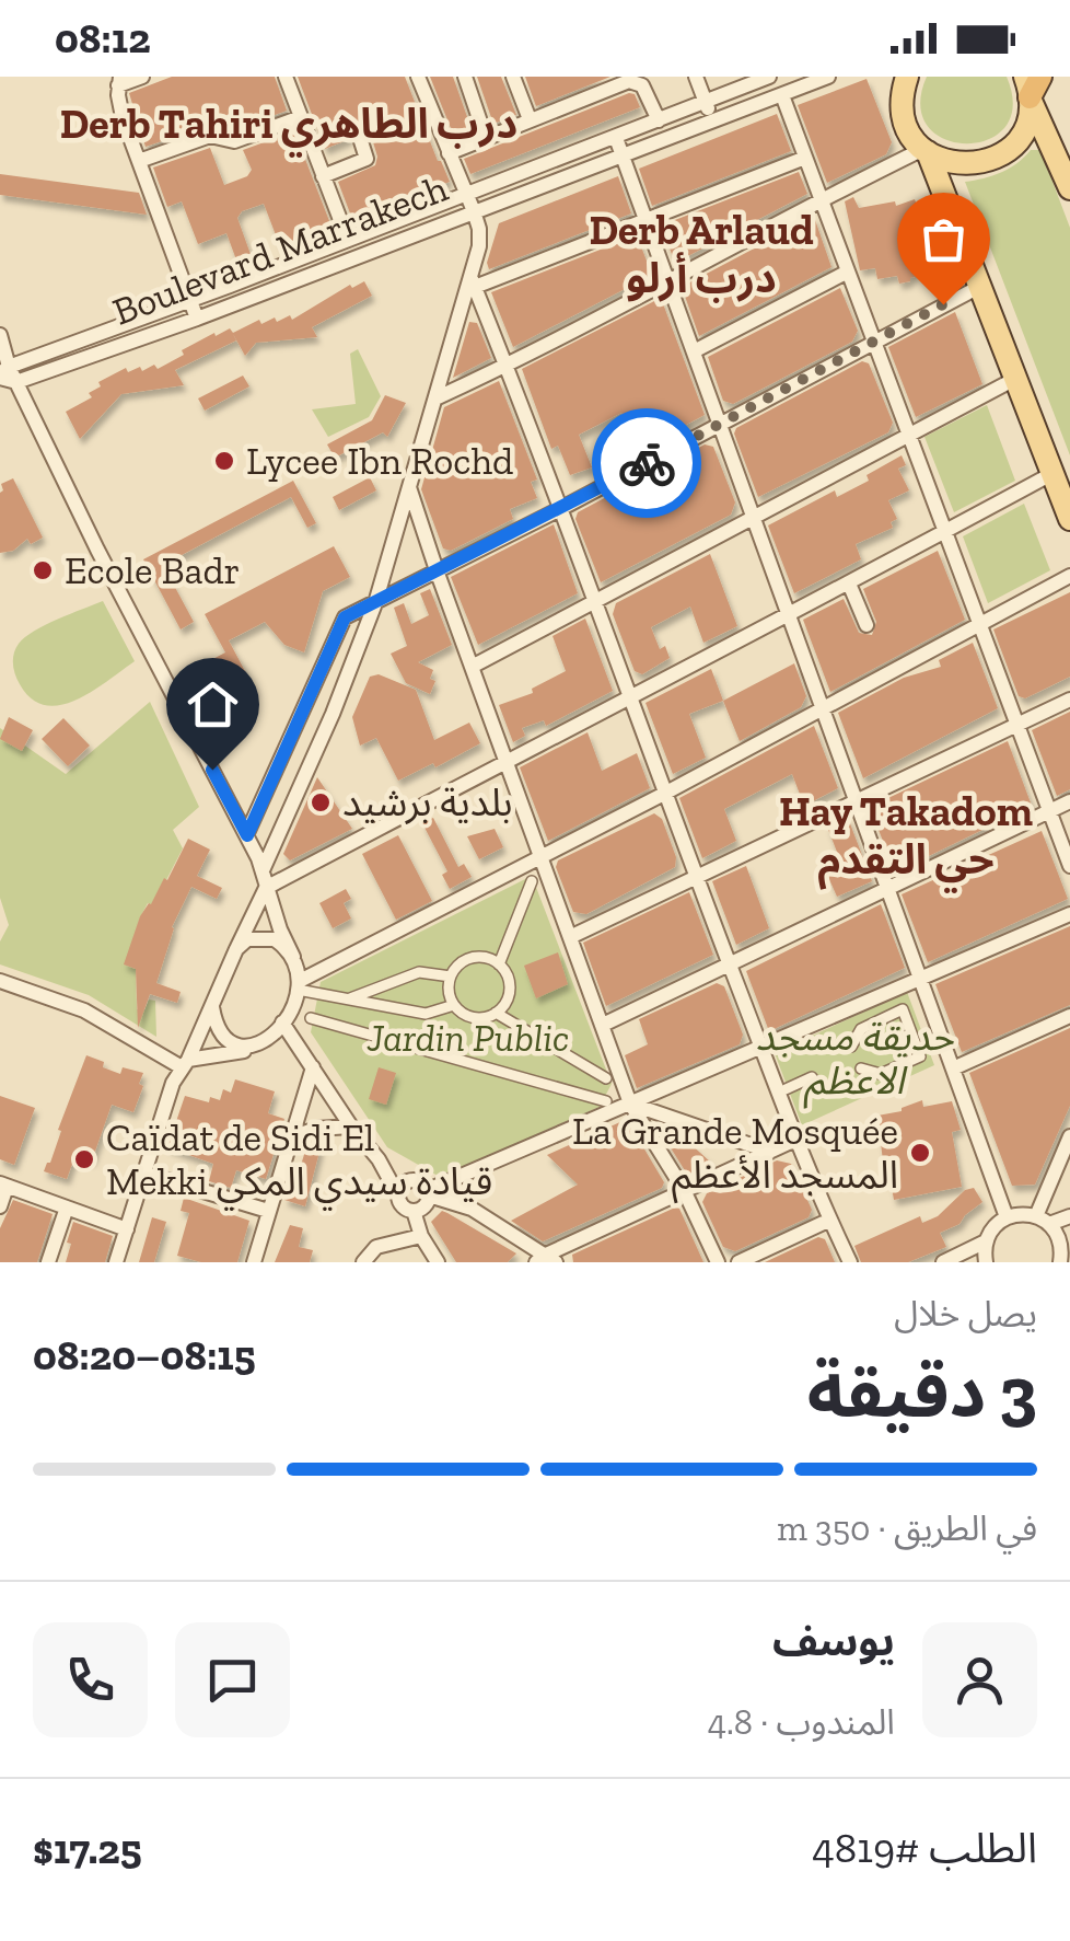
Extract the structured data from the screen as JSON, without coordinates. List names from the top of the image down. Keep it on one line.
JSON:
{"streets":{"street":["Boulevard Marrakech"]},"districts":["Derb Tahiri درب الطاهري","Derb Arlaud درب أرلو","Hay Takadom حي التقدم"],"parks":["حديقة مسجد الاعظم","Jardin Public"],"places":["Lycee Ibn Rochd","Ecole Badr","بلدية برشيد","La Grande Mosquée المسجد الأعظم","Caïdat de Sidi El Mekki قيادة سيدي المكي"],"page":{"status":"08:12","heading":["3 دقيقة","يصل خلال","08:15–08:20"],"panel":["يوسف","المندوب · 4.8","الطلب #4819","$17.25"],"bar":"في الطريق · 350 m"}}
